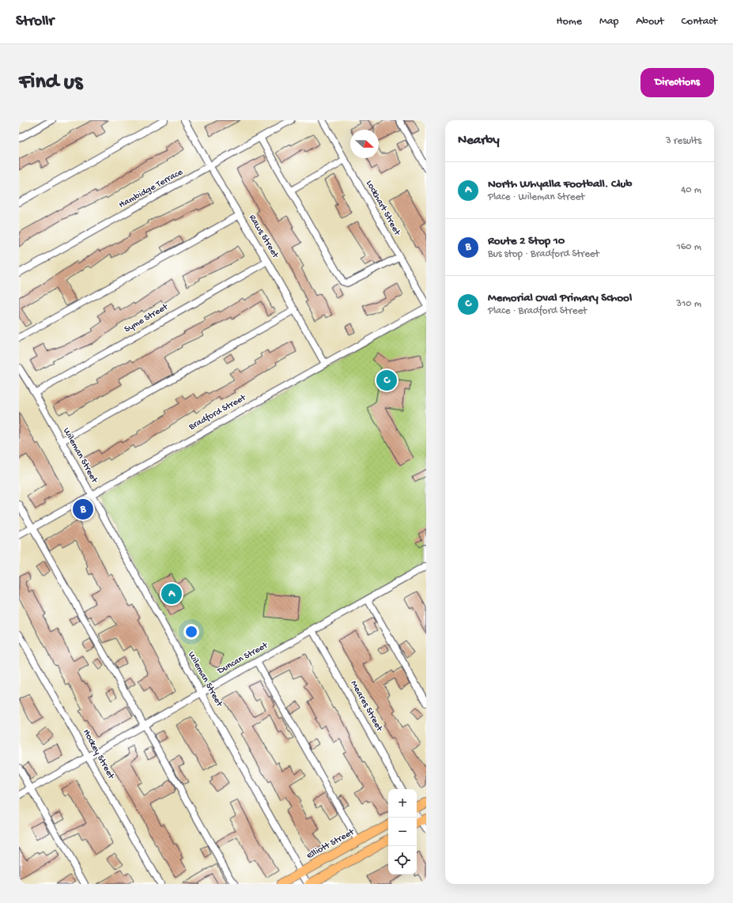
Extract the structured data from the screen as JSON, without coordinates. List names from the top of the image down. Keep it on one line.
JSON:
{"streets":{"main road":["Elliott Street"],"street":["Hambidge Terrace","Lockhart Street","Raws Street","Syme Street","Bradford Street","Wileman Street","Duncan Street","Meares Street","Hockey Street"]},"crossings":[["Hambidge Terrace","Raws Street"],["Raws Street","Syme Street"],["Raws Street","Bradford Street"],["Syme Street","Wileman Street"],["Bradford Street","Wileman Street"],["Wileman Street","Duncan Street"],["Wileman Street","Elliott Street"],["Duncan Street","Meares Street"],["Duncan Street","Hockey Street"]],"north":"right","page":{"header":"Strollr","nav":["Home","Map","About","Contact"],"buttons":"Directions","title":"Find us","heading":["Nearby","3 results"],"list":[{"mark":"A","name":"North Whyalla Football. Club","note":"Place · Wileman Street","value":"40 m"},{"mark":"B","name":"Route 2 Stop 10","note":"Bus stop · Bradford Street","value":"160 m"},{"mark":"C","name":"Memorial Oval Primary School","note":"Place · Bradford Street","value":"310 m"}],"pins":["C","B","A"],"map_buttons":["+","−"]}}
